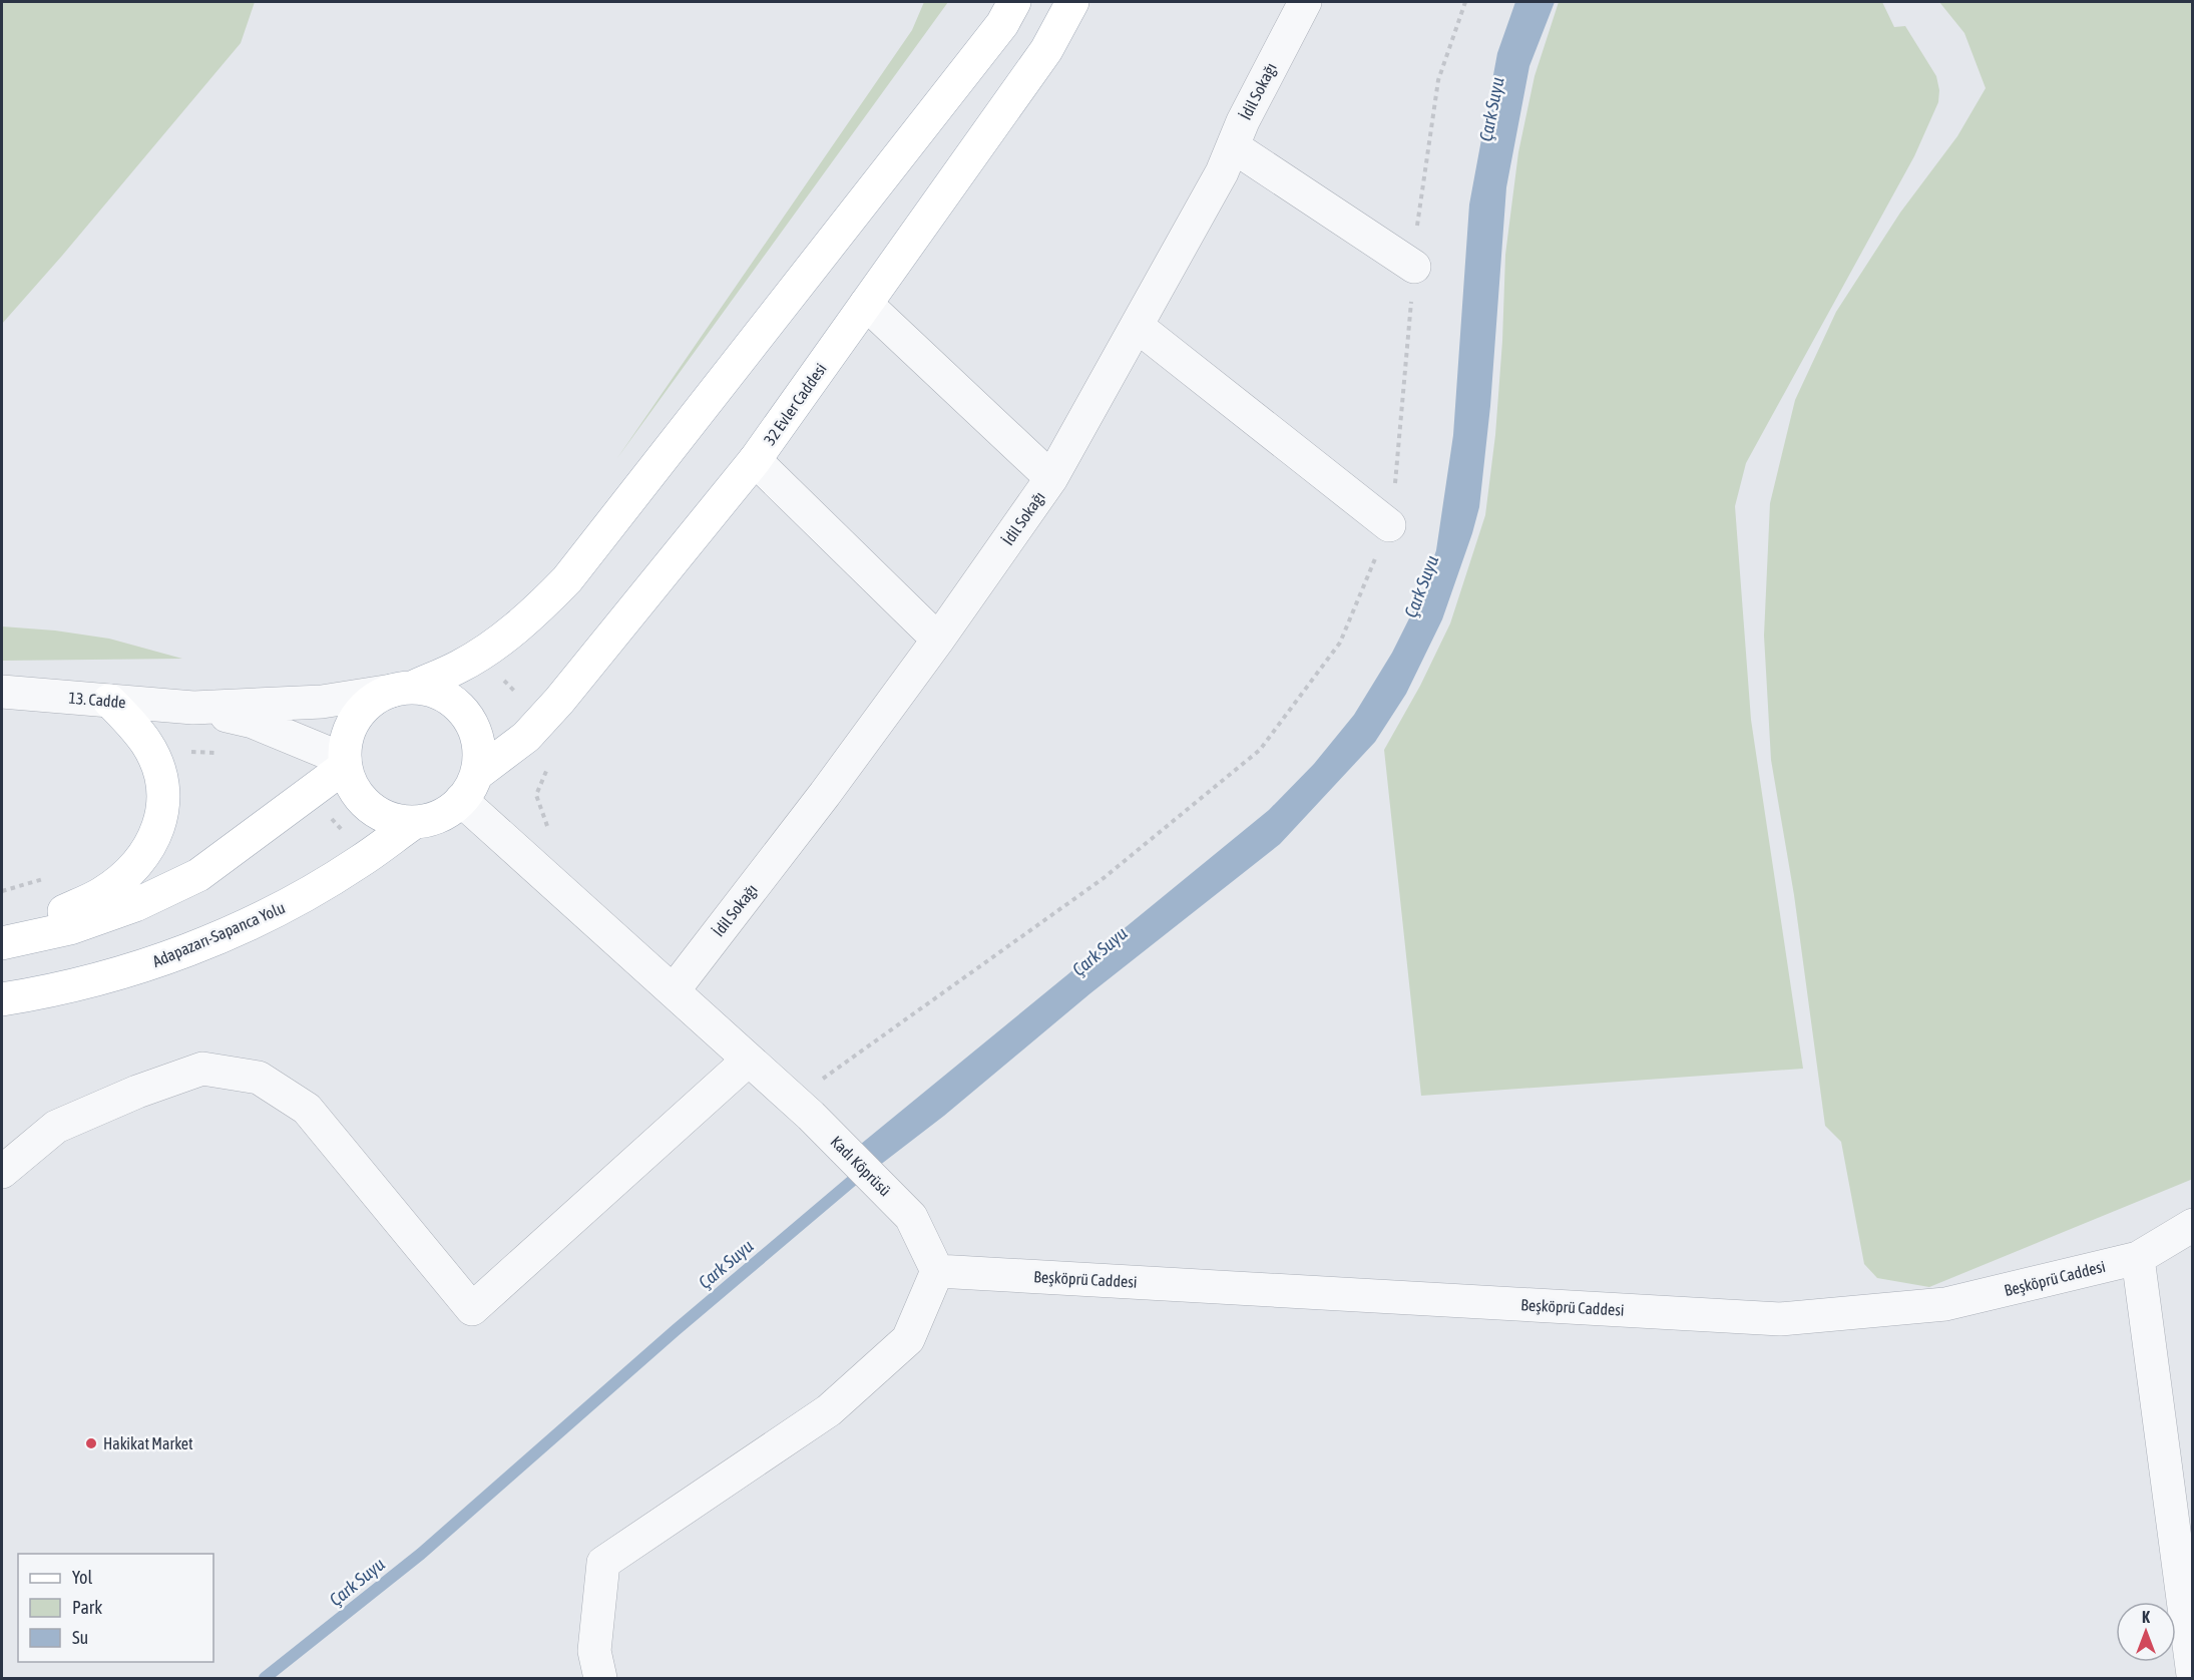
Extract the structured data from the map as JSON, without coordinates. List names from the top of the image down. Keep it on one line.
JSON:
{"streets":{"main road":["32 Evler Caddesi","Adapazarı-Sapanca Yolu"],"street":["İdil Sokağı","13. Cadde","Kadı Köprüsü","Beşköprü Caddesi"]},"crossings":[["İdil Sokağı","Kadı Köprüsü"],["32 Evler Caddesi","Adapazarı-Sapanca Yolu"],["32 Evler Caddesi","Kadı Köprüsü"],["Adapazarı-Sapanca Yolu","Kadı Köprüsü"],["Kadı Köprüsü","Beşköprü Caddesi"]],"water":["Çark Suyu"],"places":["Hakikat Market"],"legend":["Yol","Park","Su"],"north":"top"}
